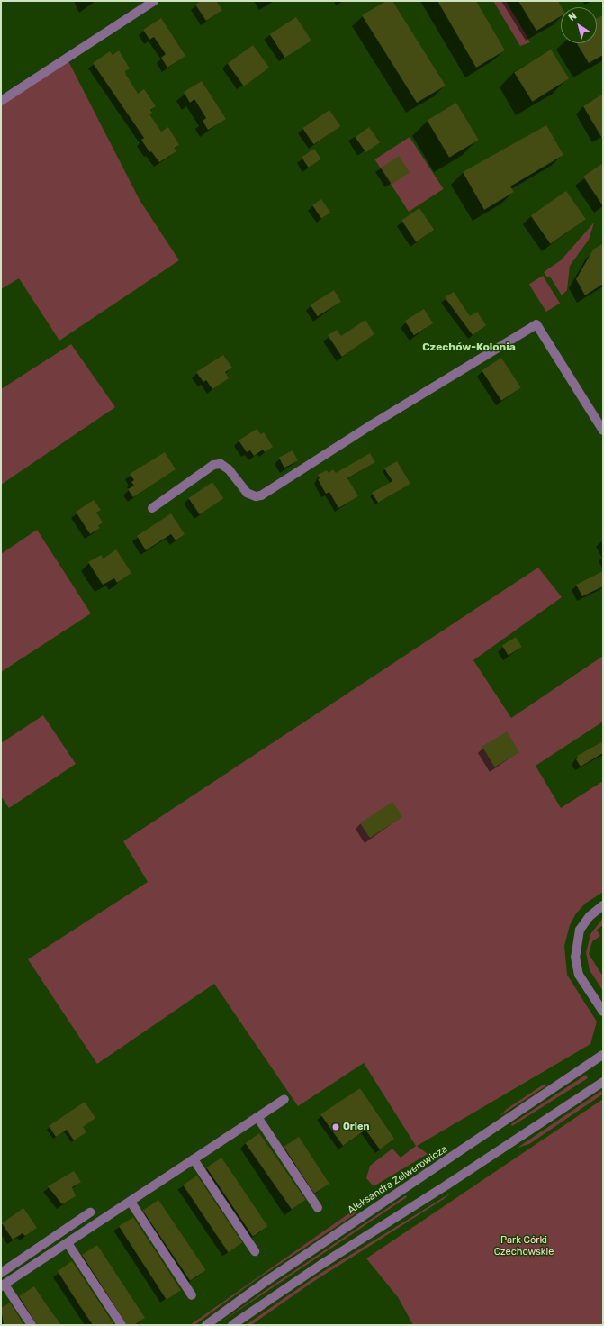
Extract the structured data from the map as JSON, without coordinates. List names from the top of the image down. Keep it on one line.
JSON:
{"streets":{"street":["Aleksandra Zelwerowicza"]},"districts":["Czechów-Kolonia"],"parks":["Park Górki Czechowskie"],"places":["Orlen"],"north":"top left"}
